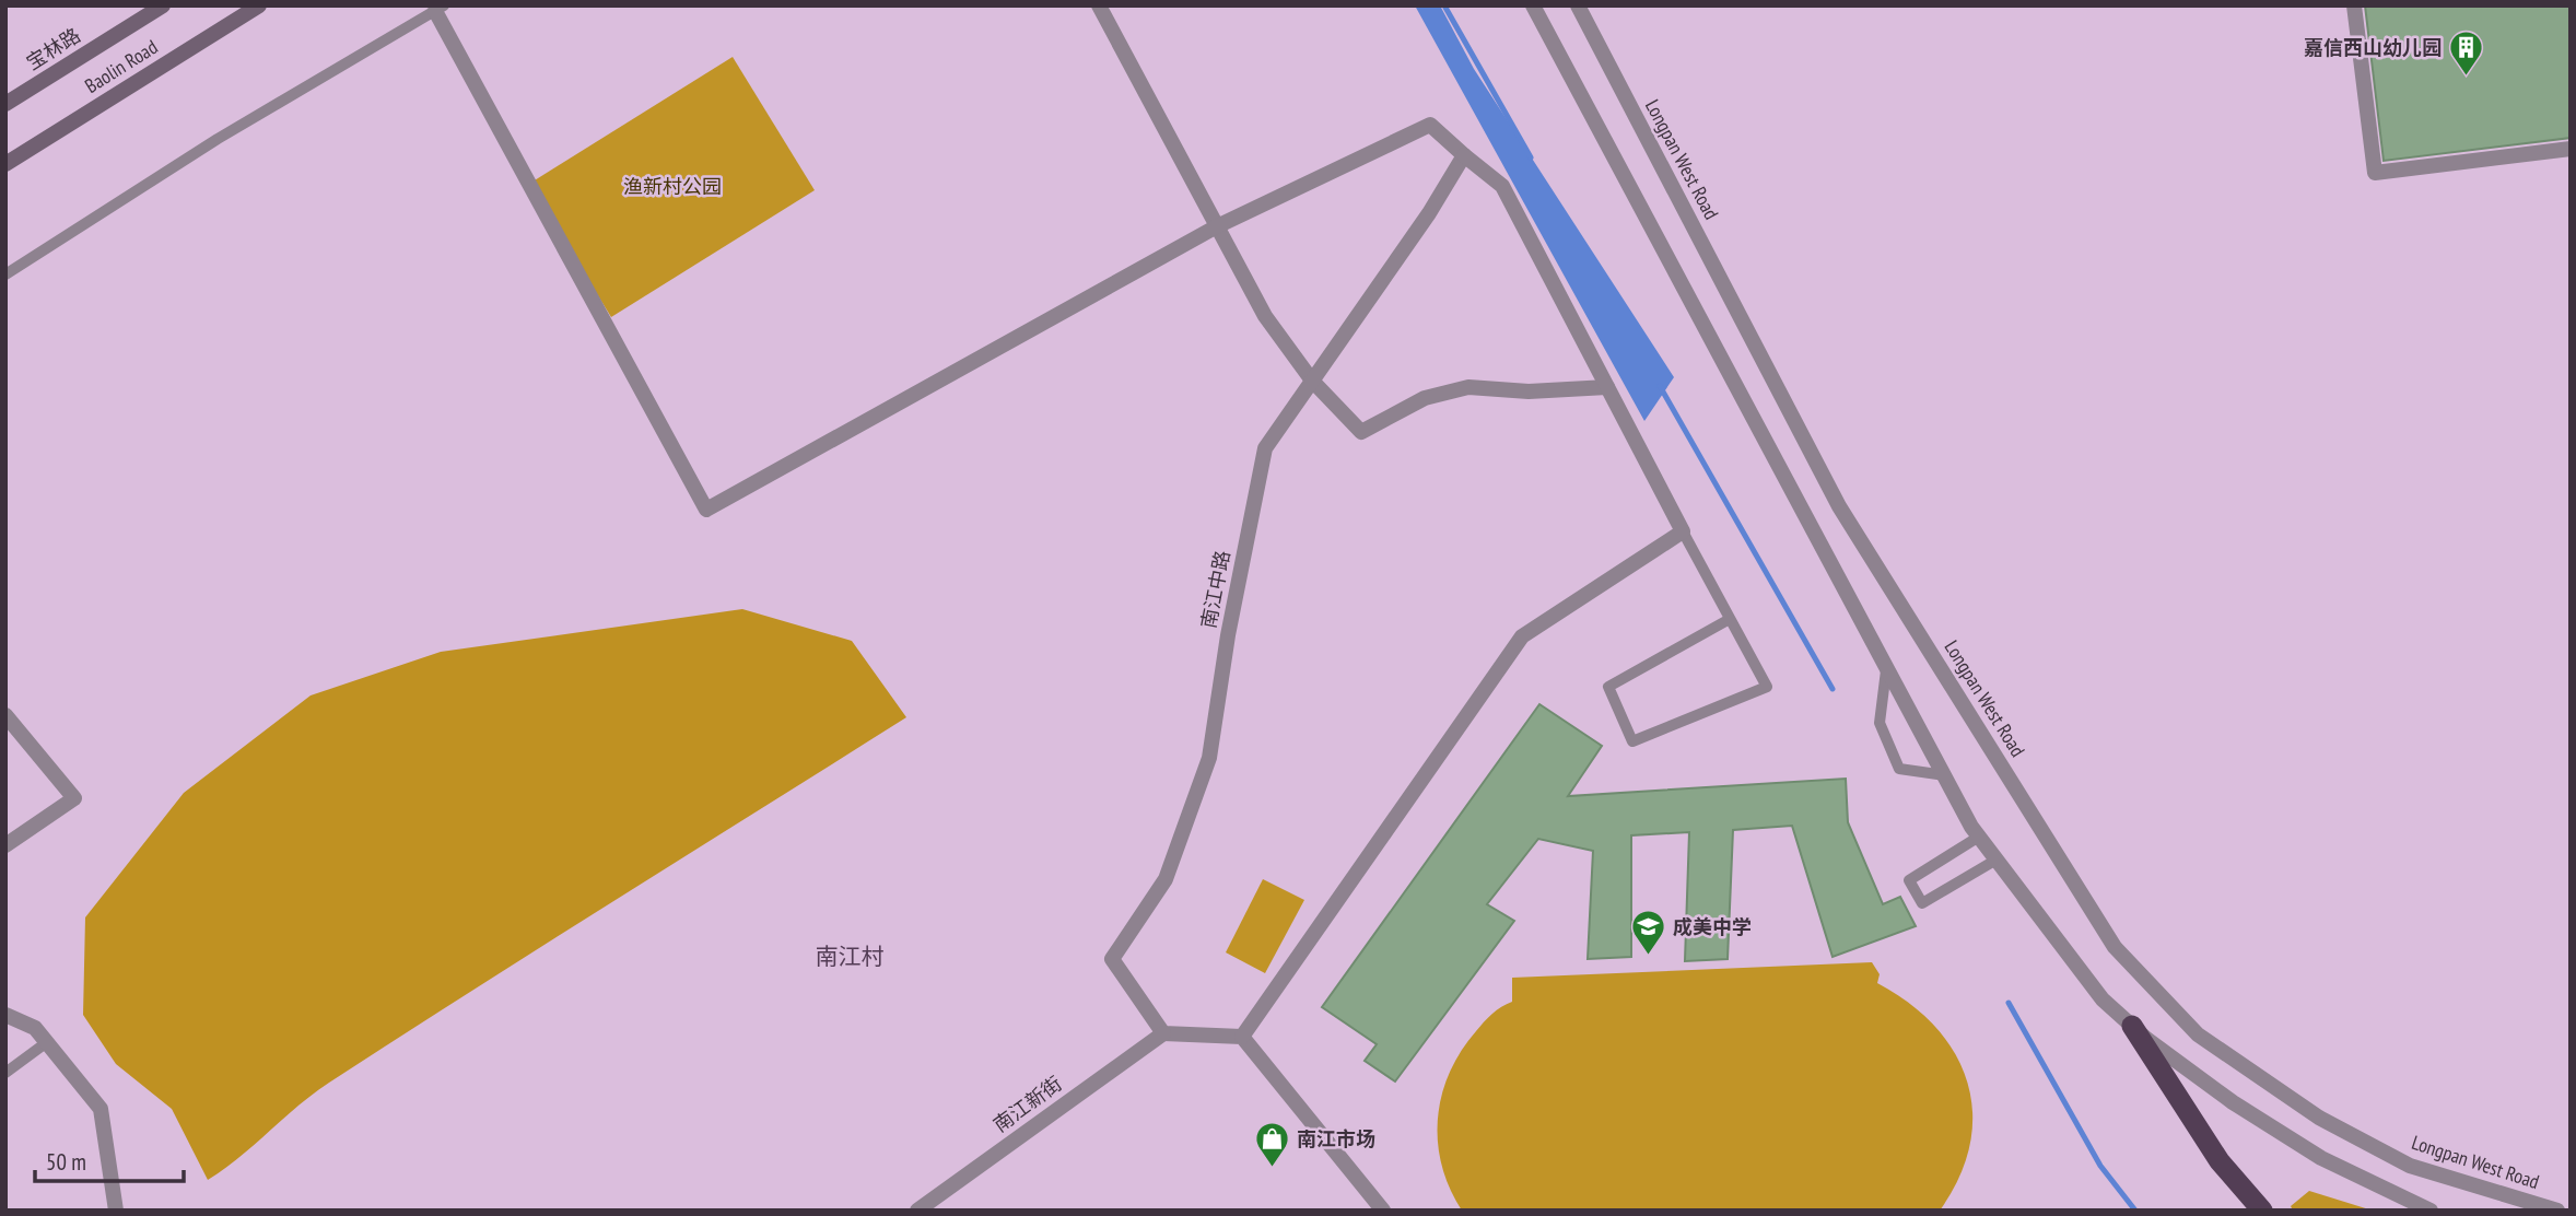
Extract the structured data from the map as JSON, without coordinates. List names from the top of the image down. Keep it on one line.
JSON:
{"streets":{"main road":["宝林路","Baolin Road"],"street":["Longpan West Road","南江中路","南江新街"]},"crossings":[["南江中路","南江新街"]],"districts":["南江村"],"parks":["渔新村公园"],"places":{"building":["嘉信西山幼儿园"],"school or university":["成美中学"],"shop":["南江市场"]},"scale_bar":"50 m"}
